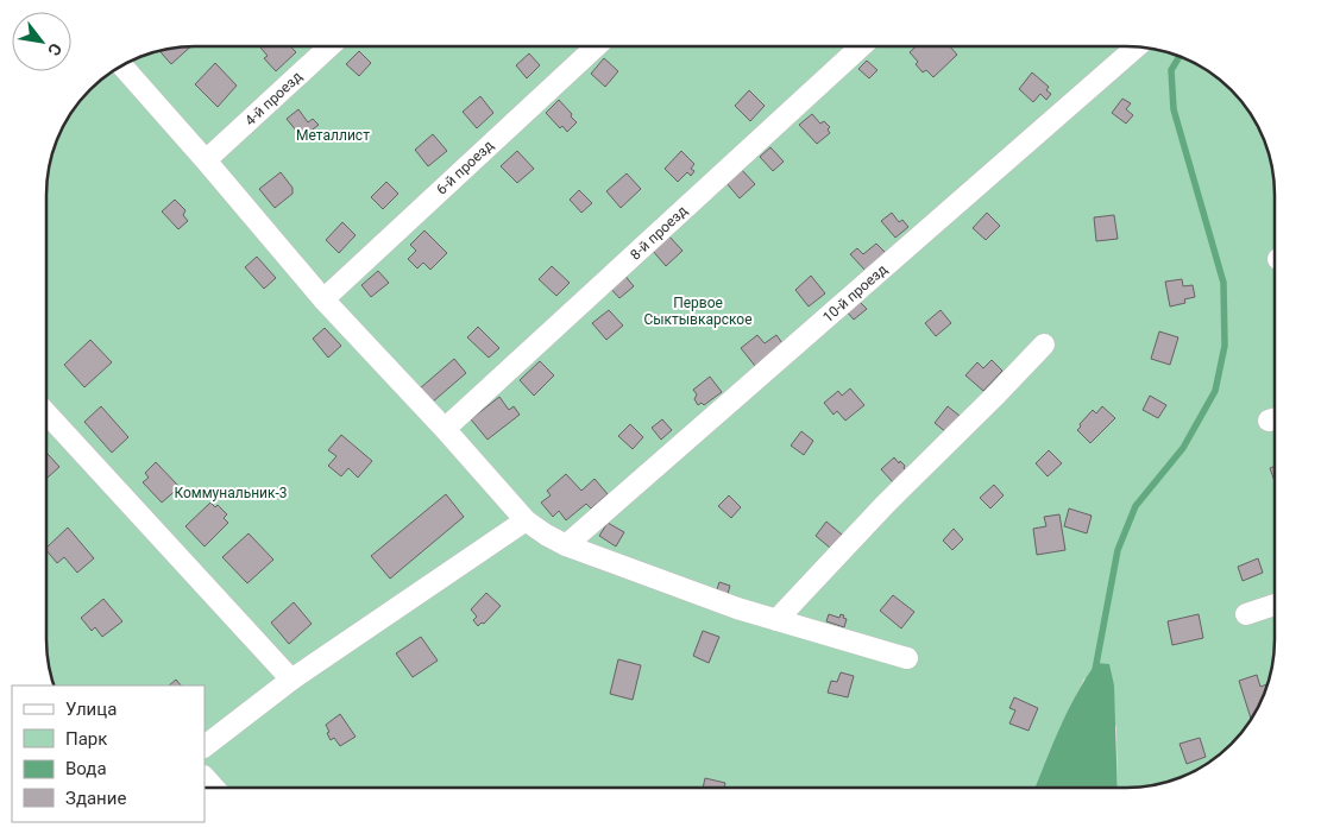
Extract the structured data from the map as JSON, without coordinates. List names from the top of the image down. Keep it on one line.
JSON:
{"streets":{"street":["4-й проезд","6-й проезд","8-й проезд","10-й проезд"]},"parks":["Металлист","Первое Сыктывкарское","Коммунальник-3"],"legend":["Улица","Парк","Вода","Здание"],"north":"bottom right"}
